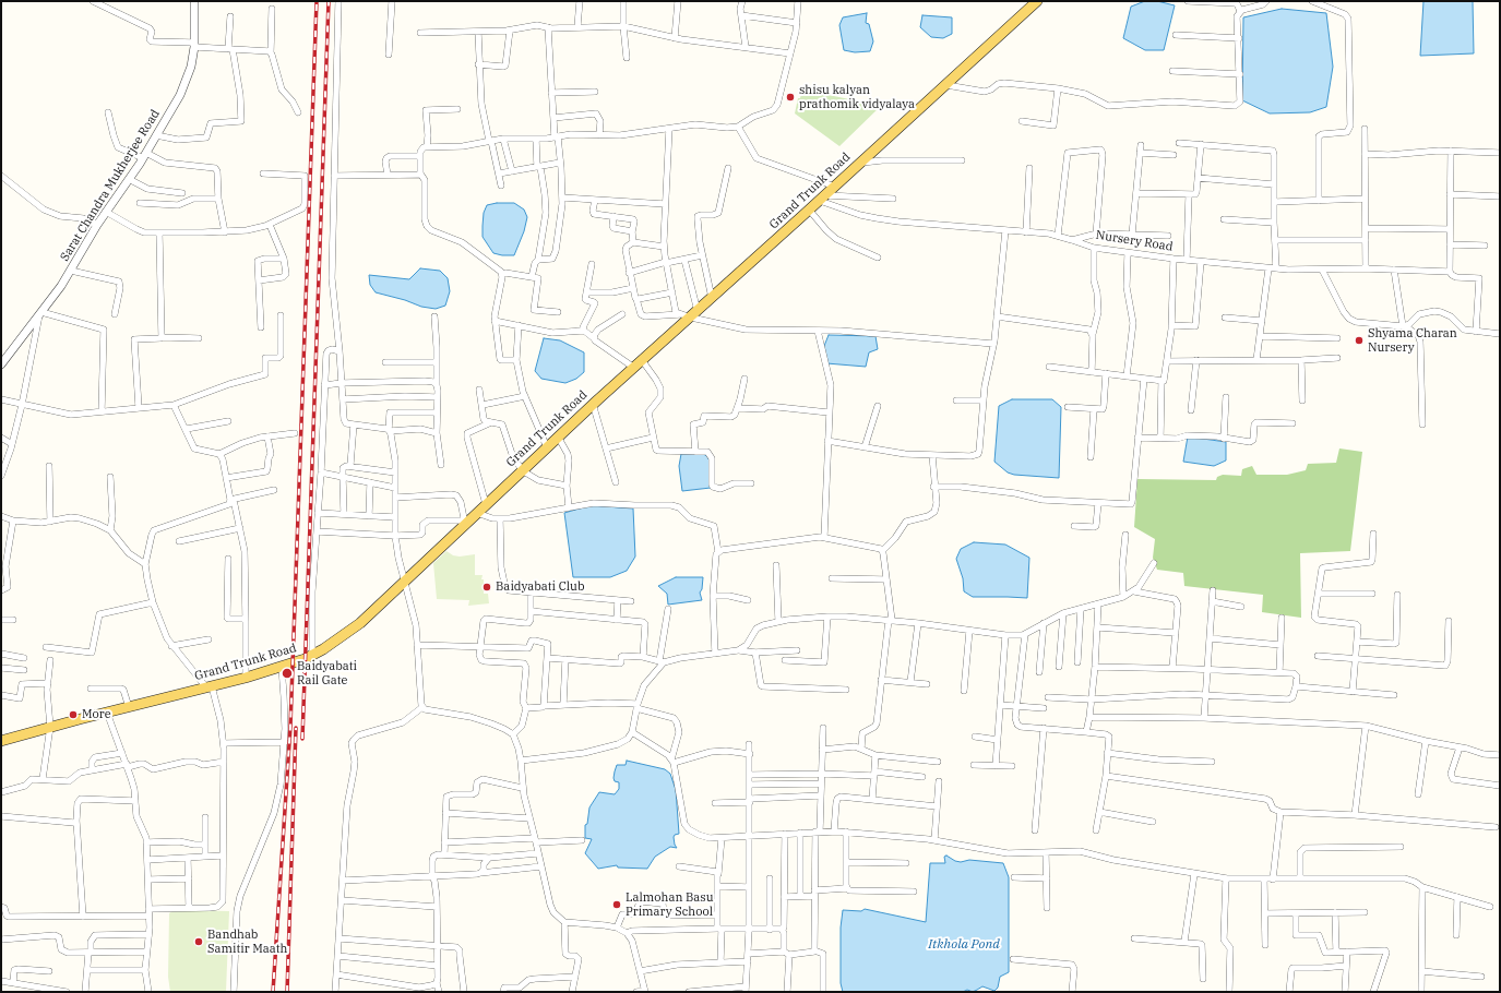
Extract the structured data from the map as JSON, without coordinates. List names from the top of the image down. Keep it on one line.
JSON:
{"streets":{"main road":["Grand Trunk Road"],"street":["Sarat Chandra Mukherjee Road","Nursery Road"]},"crossings":[["Grand Trunk Road","Nursery Road"]],"water":["Itkhola Pond"],"places":["shisu kalyan prathomik vidyalaya","Shyama Charan Nursery","Baidyabati Club","Baidyabati Rail Gate","More","Lalmohan Basu Primary School","Bandhab Samitir Maath"]}
